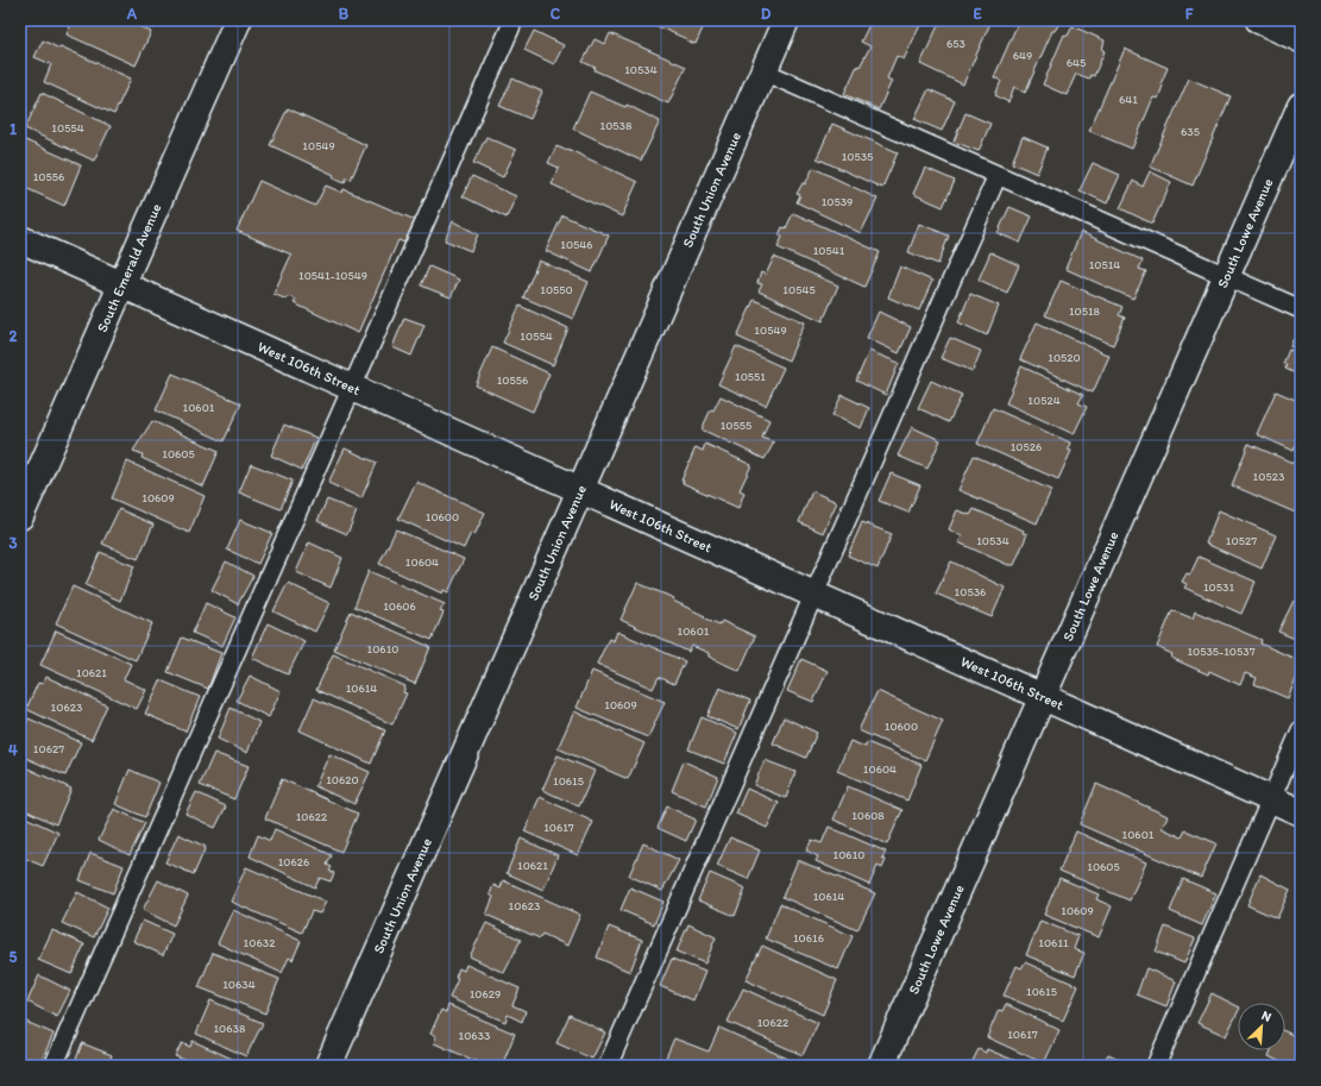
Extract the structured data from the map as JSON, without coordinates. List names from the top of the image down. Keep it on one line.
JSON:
{"streets":{"street":["South Union Avenue","South Lowe Avenue","South Emerald Avenue","West 106th Street"]},"crossings":[["South Union Avenue","West 106th Street"],["South Lowe Avenue","West 106th Street"],["South Emerald Avenue","West 106th Street"]],"house_numbers":["653","649","645","10534","641","10538","10554","635","10549","10535","10556","10539","10546","10541","10514","10541-10549","10550","10545","10518","10549","10554","10520","10551","10556","10524","10601","10555","10526","10605","10523","10609","10600","10534","10527","10604","10531","10536","10606","10601","10610","10535-10537","10621","10614","10609","10623","10600","10627","10604","10620","10615","10608","10622","10617","10601","10610","10626","10621","10605","10614","10623","10609","10616","10632","10611","10634","10615","10629","10622","10638","10617","10633"],"north":"top right","grid":{"columns":["A","B","C","D","E","F"],"rows":["1","2","3","4","5"]}}
